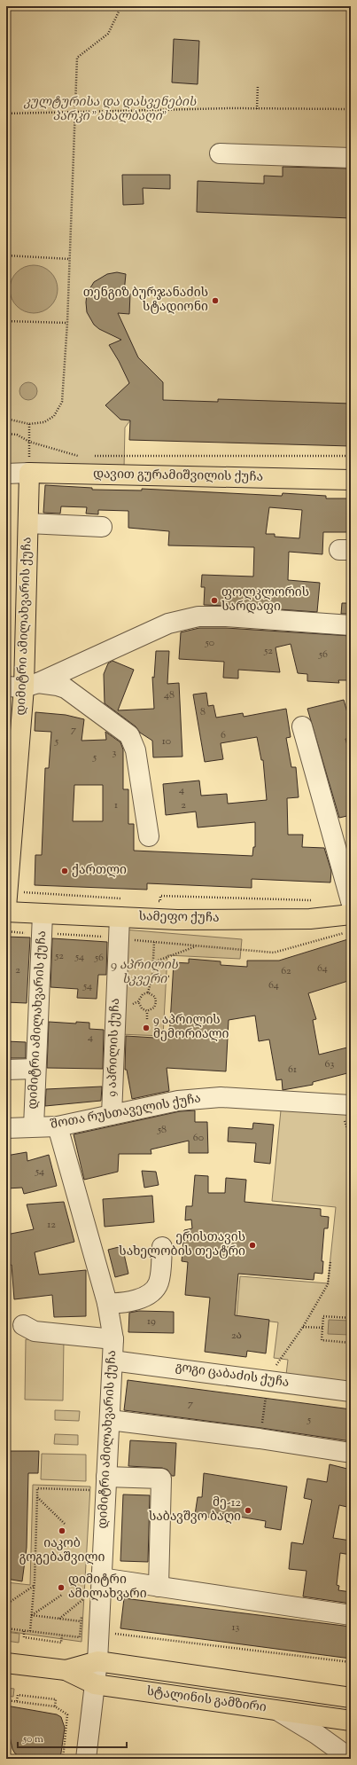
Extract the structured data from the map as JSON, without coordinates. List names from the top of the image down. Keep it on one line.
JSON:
{"streets":{"main road":["დავით გურამიშვილის ქუჩა","დიმიტრი ამილახვარის ქუჩა","სამეფო ქუჩა","სტალინის გამზირი"],"street":["9 აპრილის ქუჩა","შოთა რუსთაველის ქუჩა","გოგი ცაბაძის ქუჩა"]},"crossings":[["დავით გურამიშვილის ქუჩა","დიმიტრი ამილახვარის ქუჩა"],["დიმიტრი ამილახვარის ქუჩა","სამეფო ქუჩა"],["დიმიტრი ამილახვარის ქუჩა","შოთა რუსთაველის ქუჩა"],["დიმიტრი ამილახვარის ქუჩა","გოგი ცაბაძის ქუჩა"],["დიმიტრი ამილახვარის ქუჩა","სტალინის გამზირი"],["სამეფო ქუჩა","9 აპრილის ქუჩა"],["9 აპრილის ქუჩა","შოთა რუსთაველის ქუჩა"]],"parks":["კულტურისა და დასვენების პარკი \"ახალბაღი\"","9 აპრილის სკვერი"],"places":["თენგიზ ბურჯანაძის სტადიონი","ფოლკლორის სარდაფი","ქართლი","9 აპრილის მემორიალი","ერისთავის სახელობის თეატრი","მე-12 საბავშვო ბაღი","იაკობ გოგებაშვილი","დიმიტრი ამილახვარი"],"house_numbers":["50","52","56","48","8","7","6","5","10","3","5","4","1","2","52","54","56","64","2","62","64","54","4","63","61","58","60","54","12","19","2ა","7","5","13"],"scale_bar":"50 m"}
